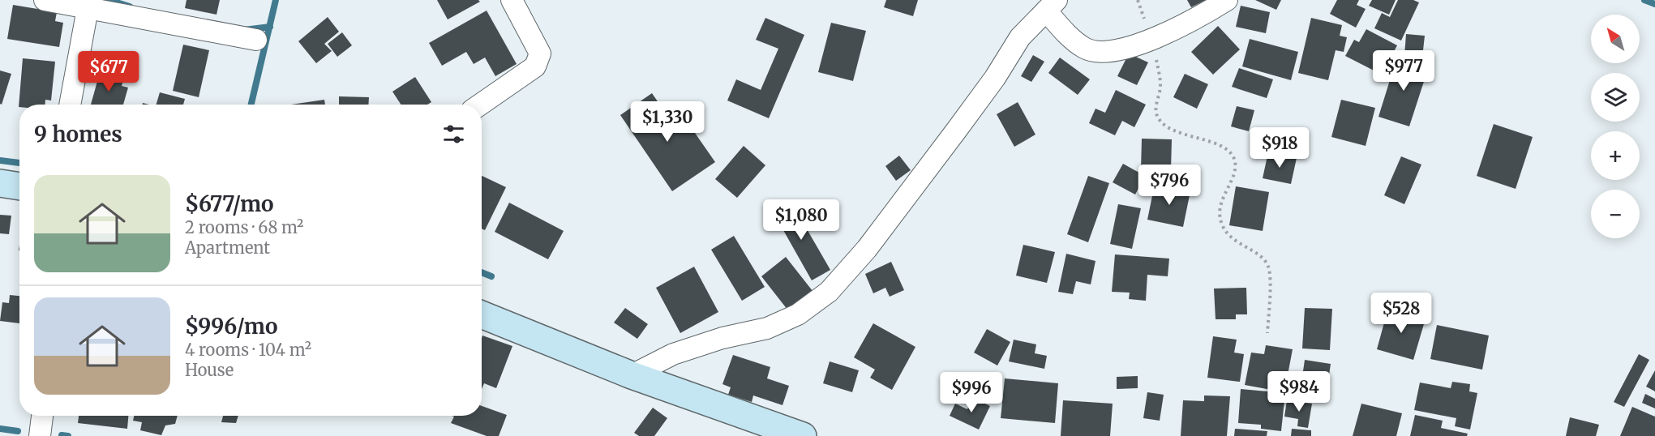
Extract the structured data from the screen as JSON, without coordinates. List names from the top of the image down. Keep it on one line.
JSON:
{"north":"top left","page":{"map_buttons":["+","−"],"price":["$977","$677","$1,330","$918","$796","$1,080","$528","$984","$996"],"heading":"9 homes","list":[{"name":"$677/mo","note":"2 rooms · 68 m² · Apartment"},{"name":"$996/mo","note":"4 rooms · 104 m² · House"}]}}
